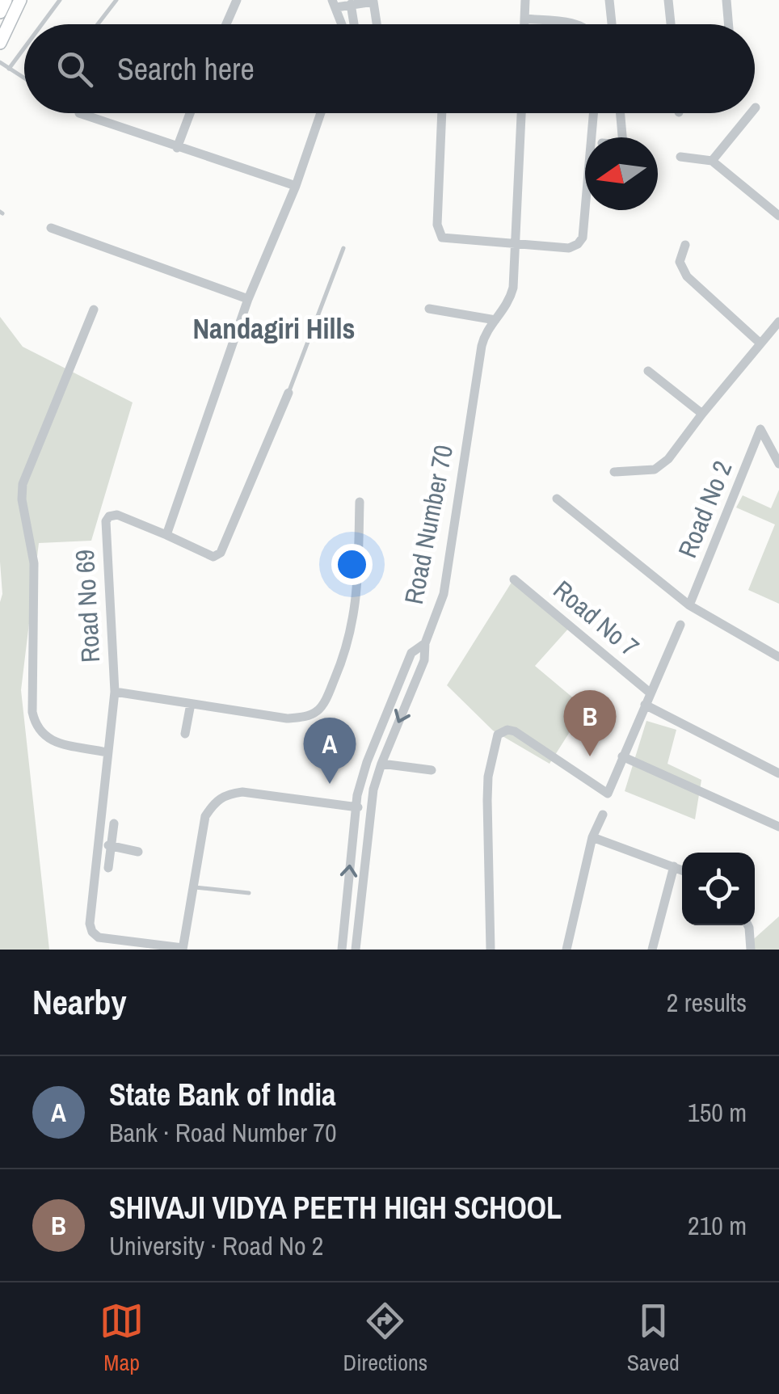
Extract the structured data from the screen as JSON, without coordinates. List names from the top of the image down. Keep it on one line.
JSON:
{"streets":{"street":["Road No 2","Road Number 70","Road No 69","Road No 7"]},"districts":["Nandagiri Hills"],"north":"left","page":{"search":"Search here","pins":["B","A"],"heading":["Nearby","2 results"],"list":[{"mark":"A","name":"State Bank of India","note":"Bank · Road Number 70","value":"150 m"},{"mark":"B","name":"SHIVAJI VIDYA PEETH HIGH SCHOOL","note":"University · Road No 2","value":"210 m"}],"nav":["Map","Directions","Saved"]}}
